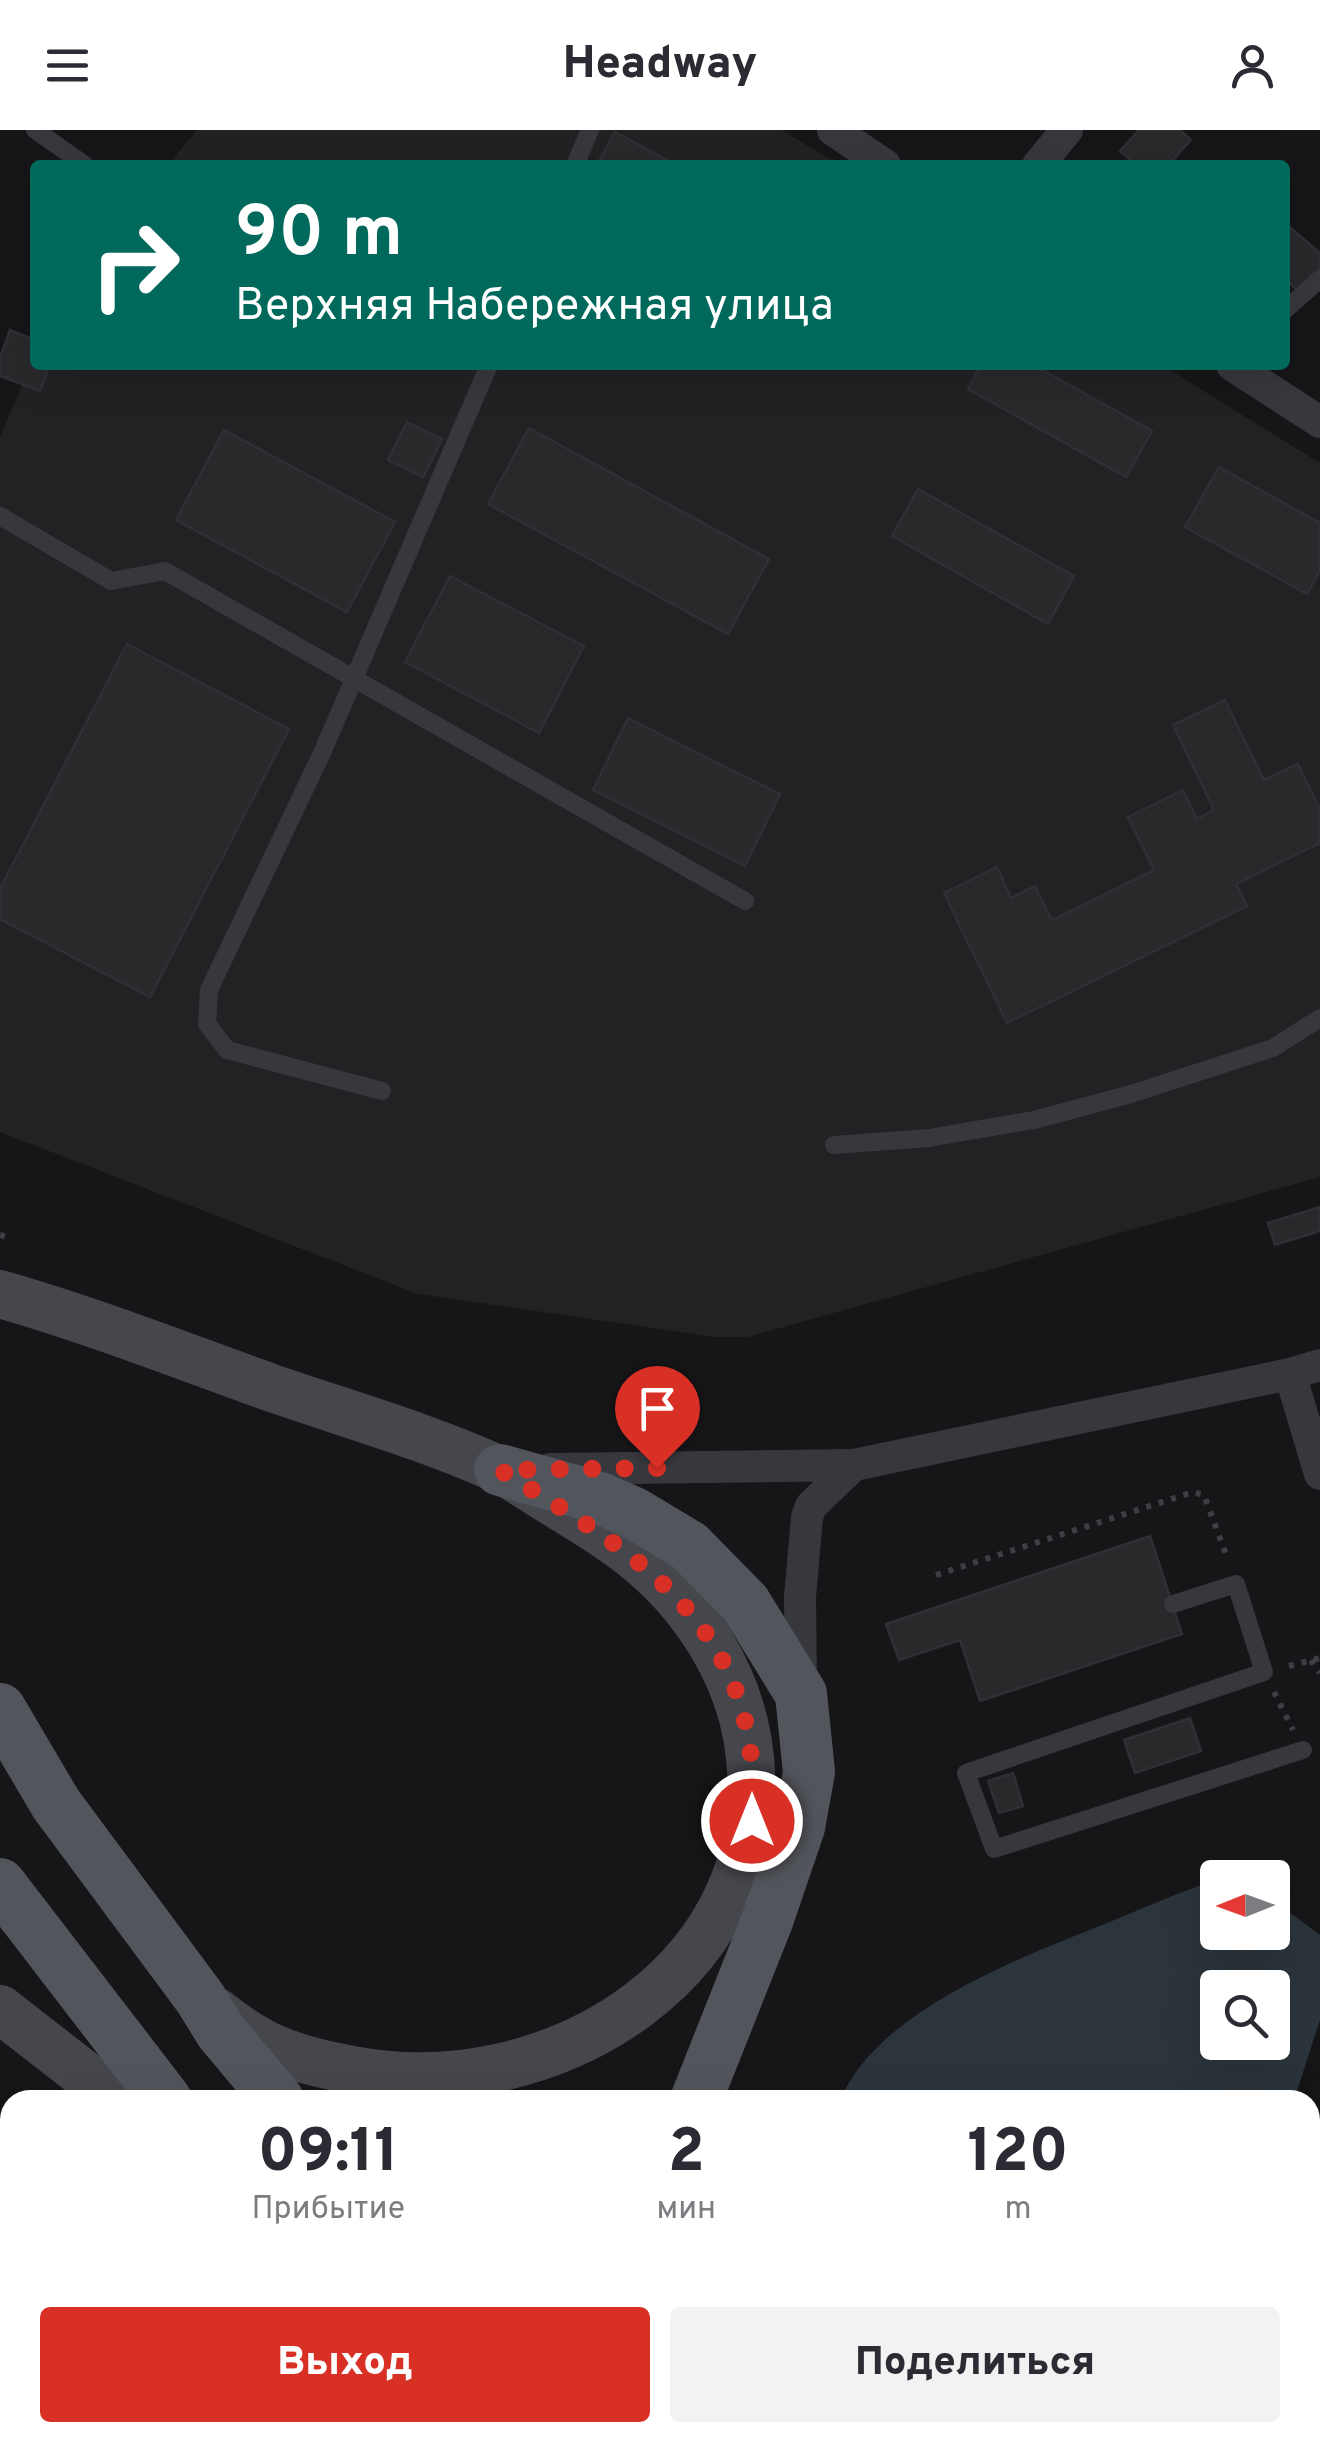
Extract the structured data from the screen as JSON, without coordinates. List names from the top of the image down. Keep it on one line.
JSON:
{"north":"left","page":{"header":"Headway","turn":["90 m","Верхняя Набережная улица"],"eta":["09:11","Прибытие","2","мин","120","m"],"buttons":["Выход","Поделиться"]}}
